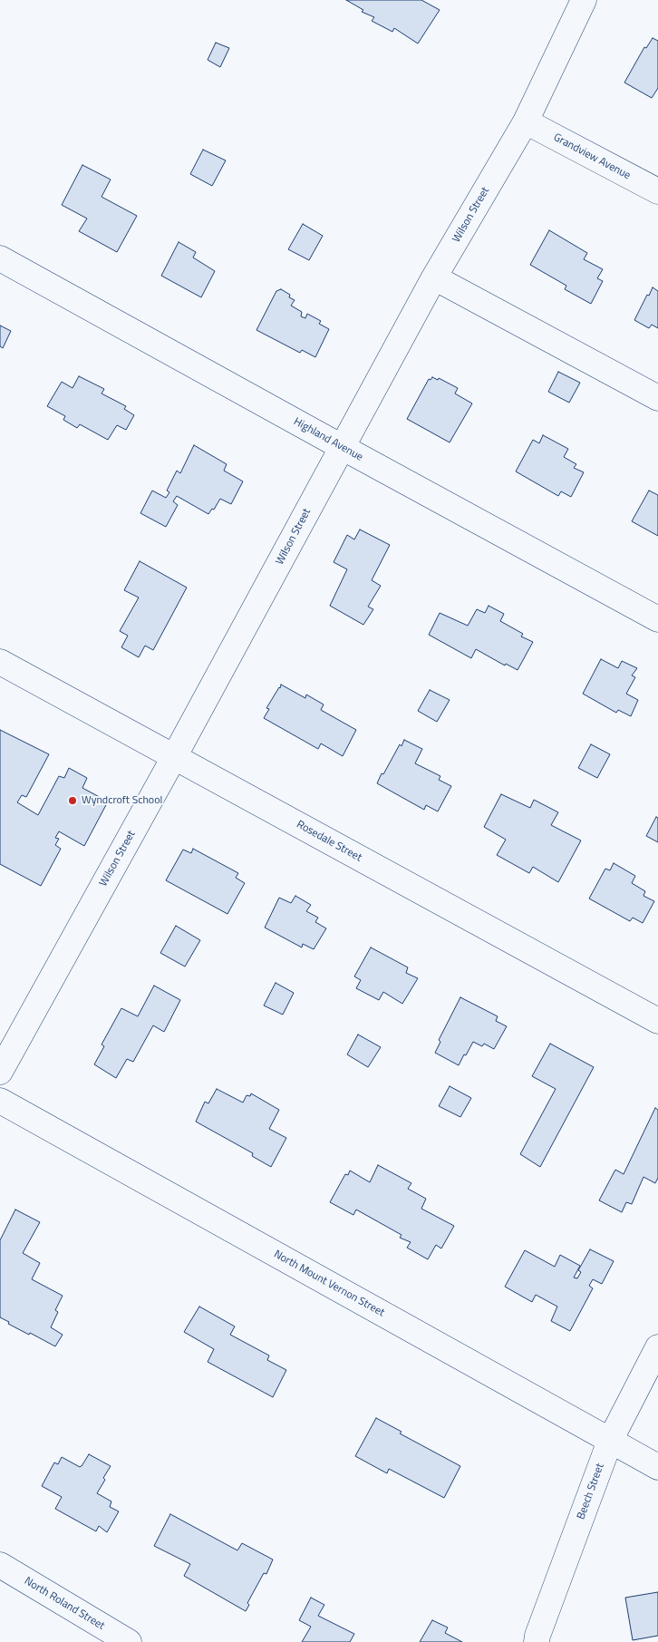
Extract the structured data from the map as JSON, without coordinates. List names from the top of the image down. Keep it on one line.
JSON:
{"streets":{"street":["Grandview Avenue","Wilson Street","Highland Avenue","Rosedale Street","North Mount Vernon Street","Beech Street","North Roland Street"]},"crossings":[["Grandview Avenue","Wilson Street"],["Wilson Street","Highland Avenue"],["Wilson Street","Rosedale Street"],["North Mount Vernon Street","Beech Street"]],"places":["Wyndcroft School"]}
